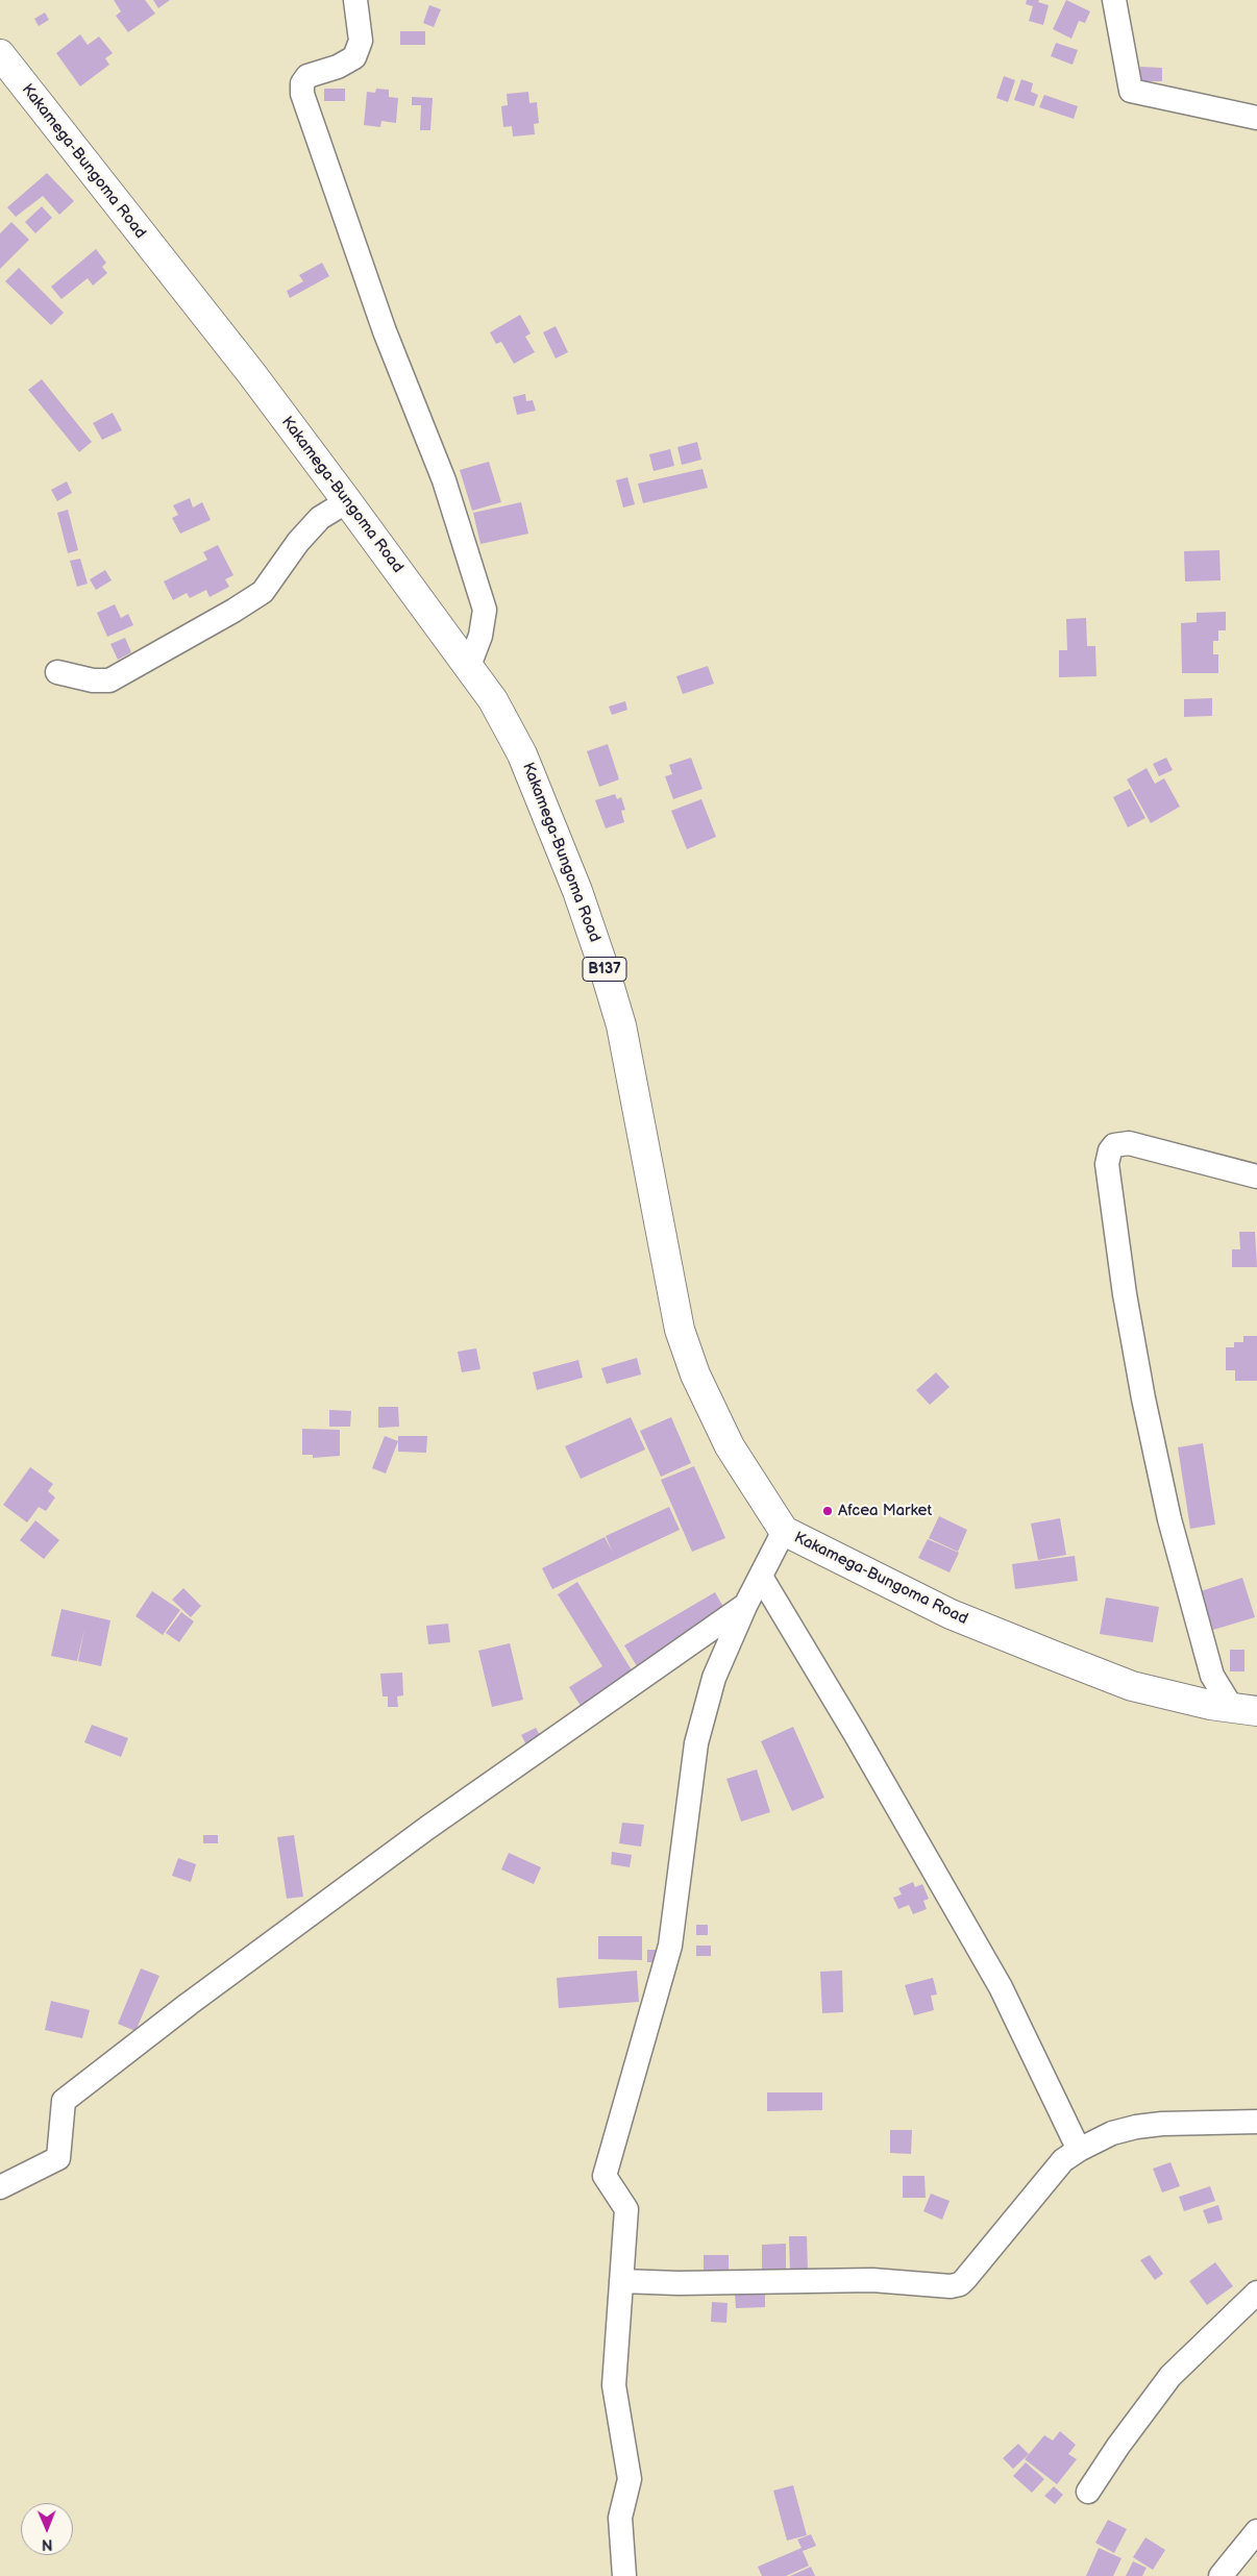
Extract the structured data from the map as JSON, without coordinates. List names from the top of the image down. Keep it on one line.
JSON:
{"streets":{"main road":["Kakamega-Bungoma Road","B137"]},"places":["Afcea Market"],"north":"bottom"}
